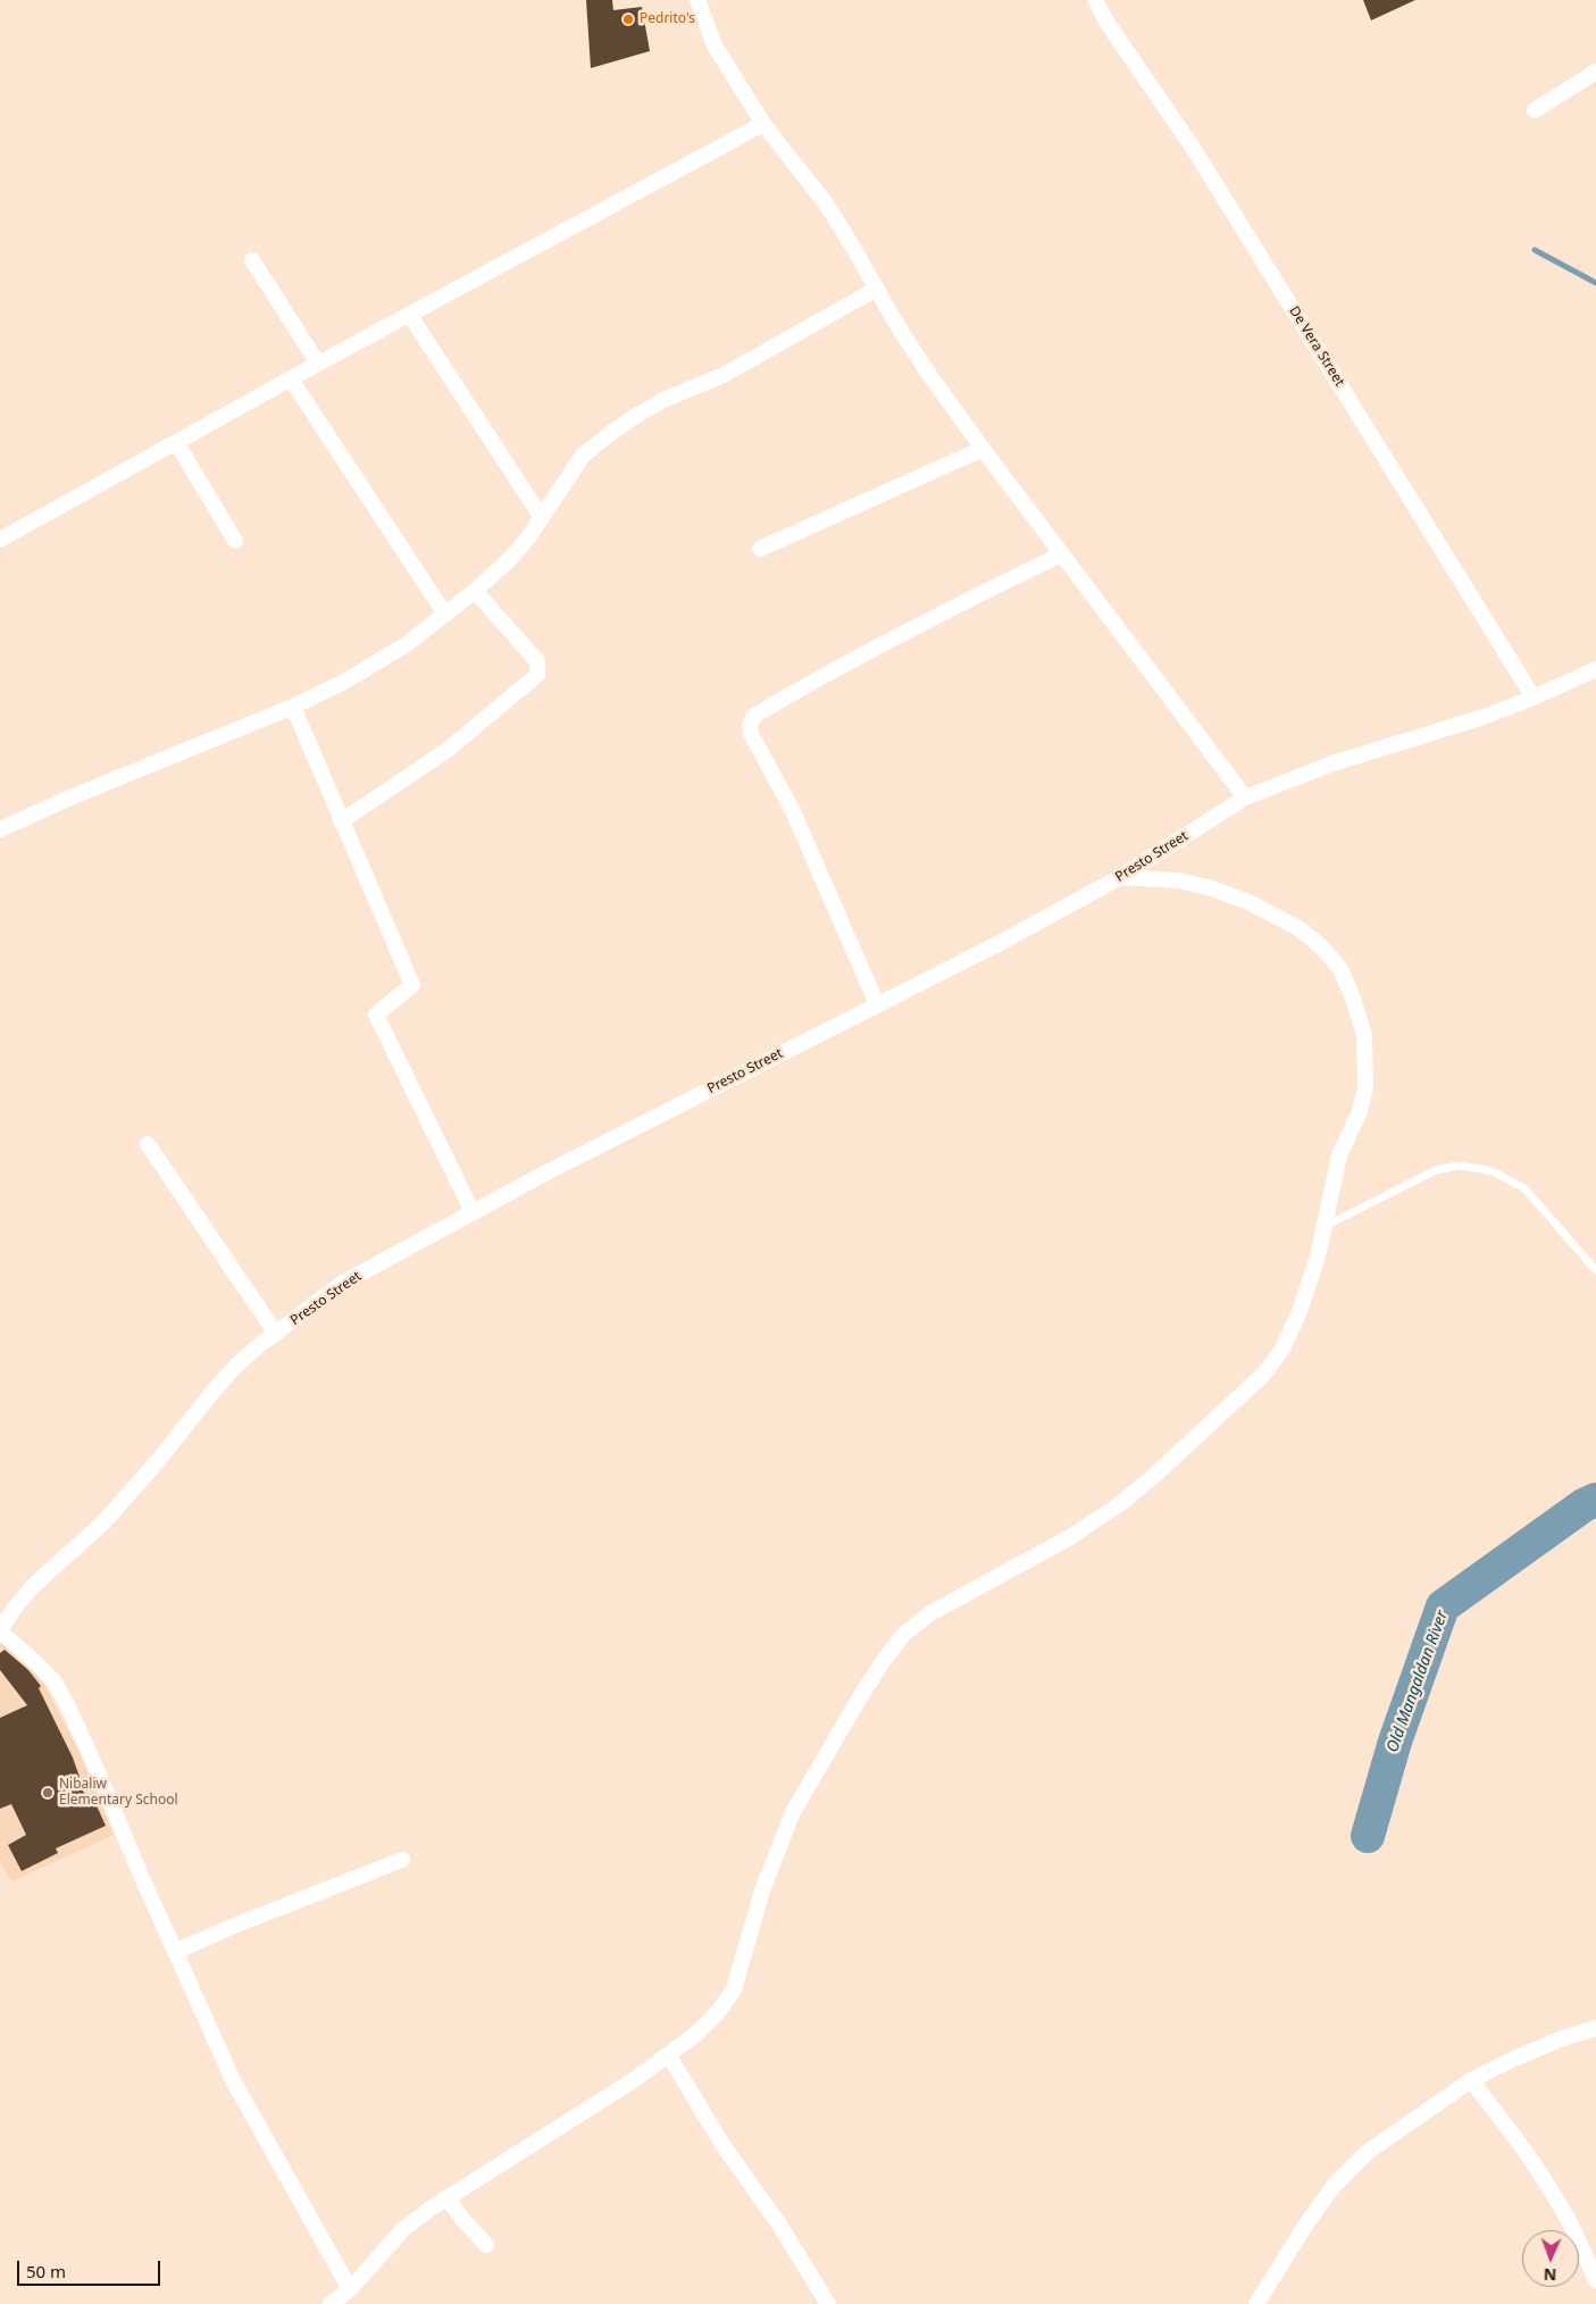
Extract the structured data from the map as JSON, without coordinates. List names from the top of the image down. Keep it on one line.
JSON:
{"streets":{"street":["De Vera Street","Presto Street"]},"crossings":[["De Vera Street","Presto Street"]],"water":["Old Mangaldan River"],"places":["Pedrito's","Nibaliw Elementary School"],"scale_bar":"50 m","north":"bottom"}
